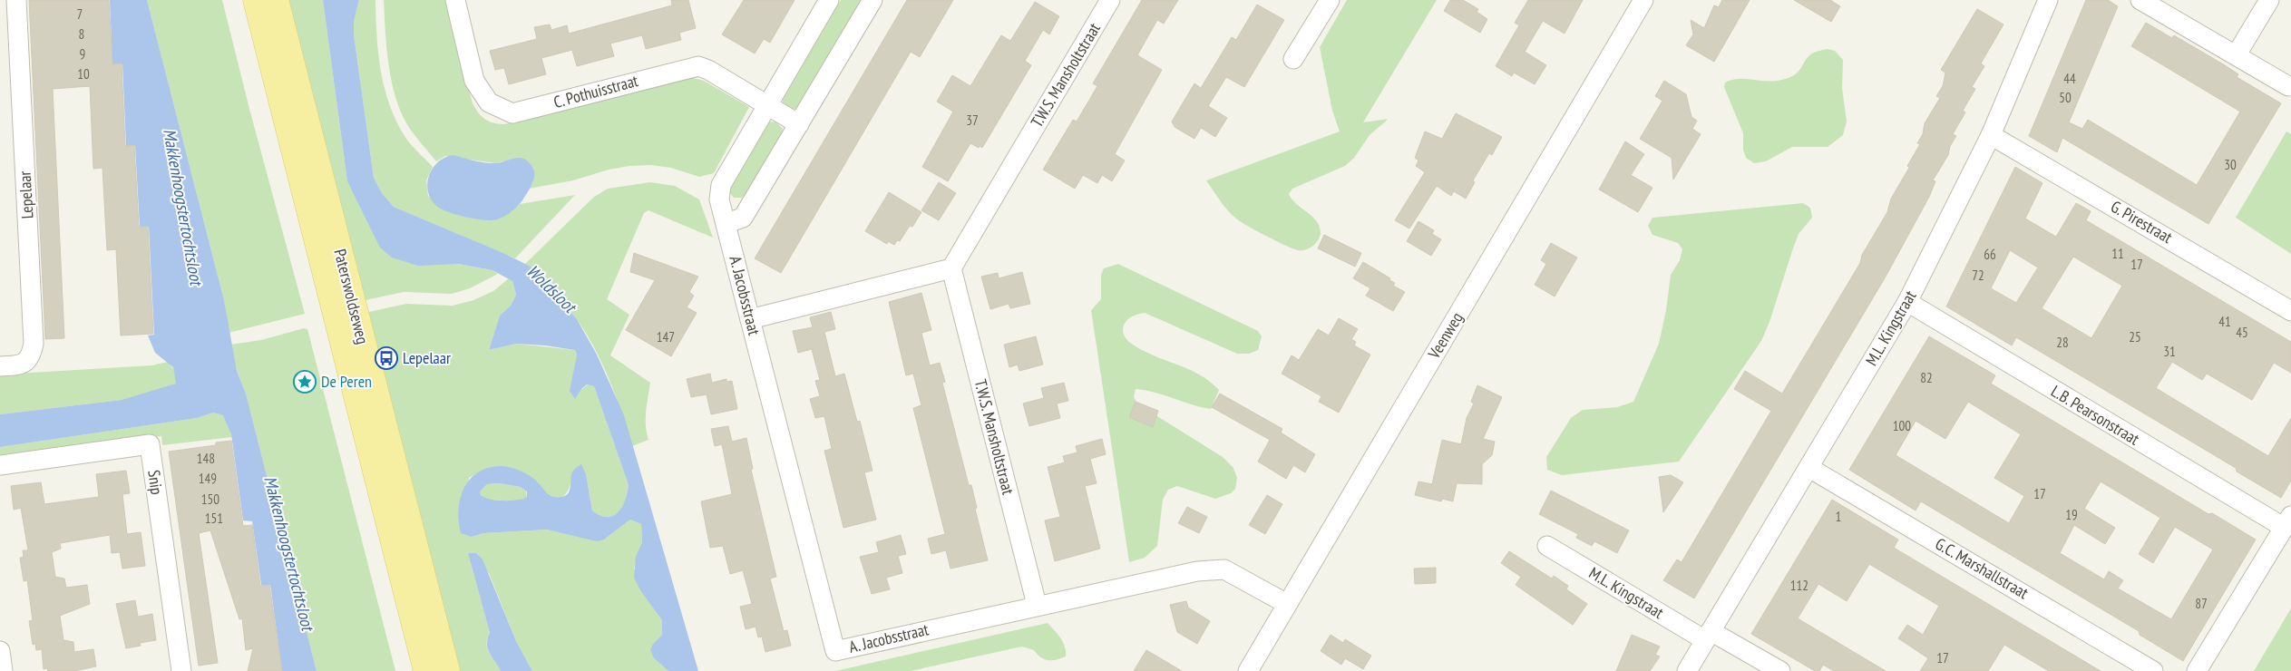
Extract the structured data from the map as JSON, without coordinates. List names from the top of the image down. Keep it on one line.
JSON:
{"streets":{"main road":["Paterswoldseweg"],"street":["T.W.S. Mansholtstraat","C. Pothuisstraat","Lepelaar","G. Pirestraat","A. Jacobsstraat","M.L. Kingstraat","Veenweg","L.B. Pearsonstraat","Snip","G.C. Marshallstraat"]},"crossings":[["T.W.S. Mansholtstraat","A. Jacobsstraat"],["C. Pothuisstraat","A. Jacobsstraat"],["G. Pirestraat","M.L. Kingstraat"],["A. Jacobsstraat","Veenweg"],["M.L. Kingstraat","L.B. Pearsonstraat"],["M.L. Kingstraat","G.C. Marshallstraat"]],"water":["Makkenhoogstertochtsloot","Woldsloot"],"places":{"bus stop":["Lepelaar"],"place":["De Peren"]},"house_numbers":["7","8","9","10","44","50","37","30","11","66","17","72","41","45","147","25","28","31","82","100","148","149","17","150","19","1","151","112","87","17"]}
